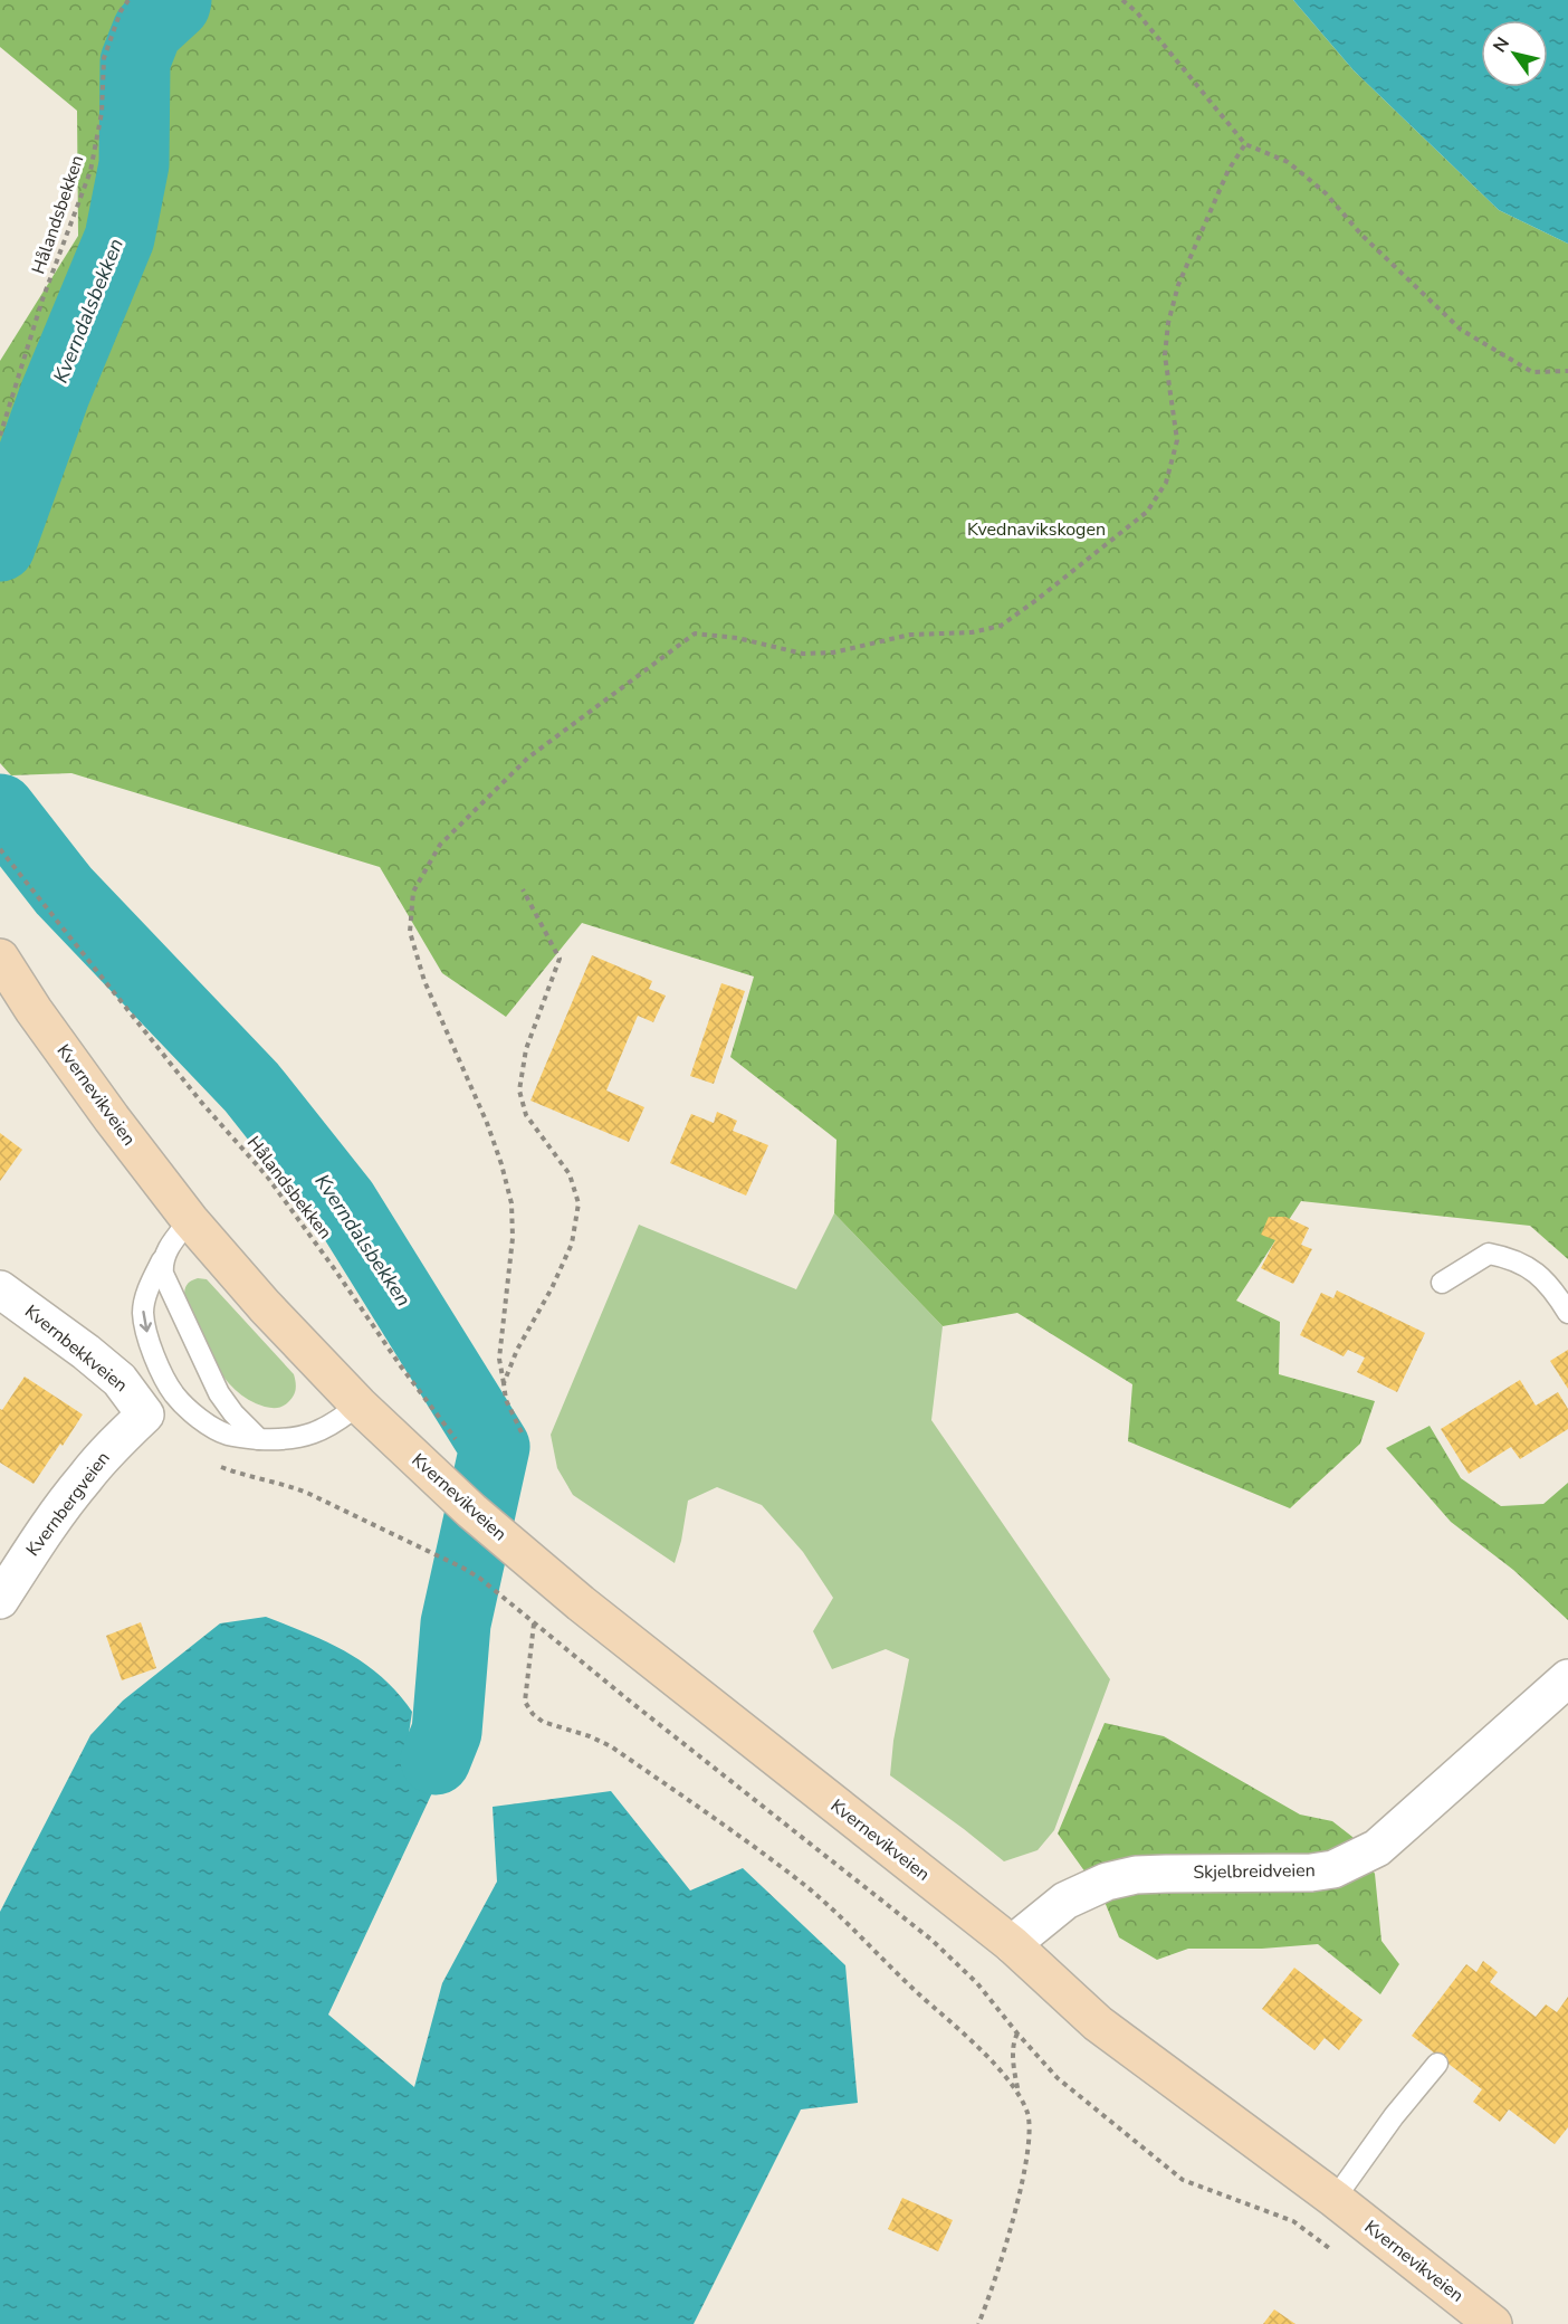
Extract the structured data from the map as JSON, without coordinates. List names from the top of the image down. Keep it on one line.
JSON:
{"streets":{"main road":["Kvernevikveien"],"street":["Kvernbekkveien","Kvernbergveien","Skjelbreidveien"],"path":["Hålandsbekken"]},"crossings":[["Kvernevikveien","Skjelbreidveien"],["Kvernbekkveien","Kvernbergveien"]],"water":["Kverndalsbekken"],"parks":["Kvednavikskogen"],"north":"top left"}
